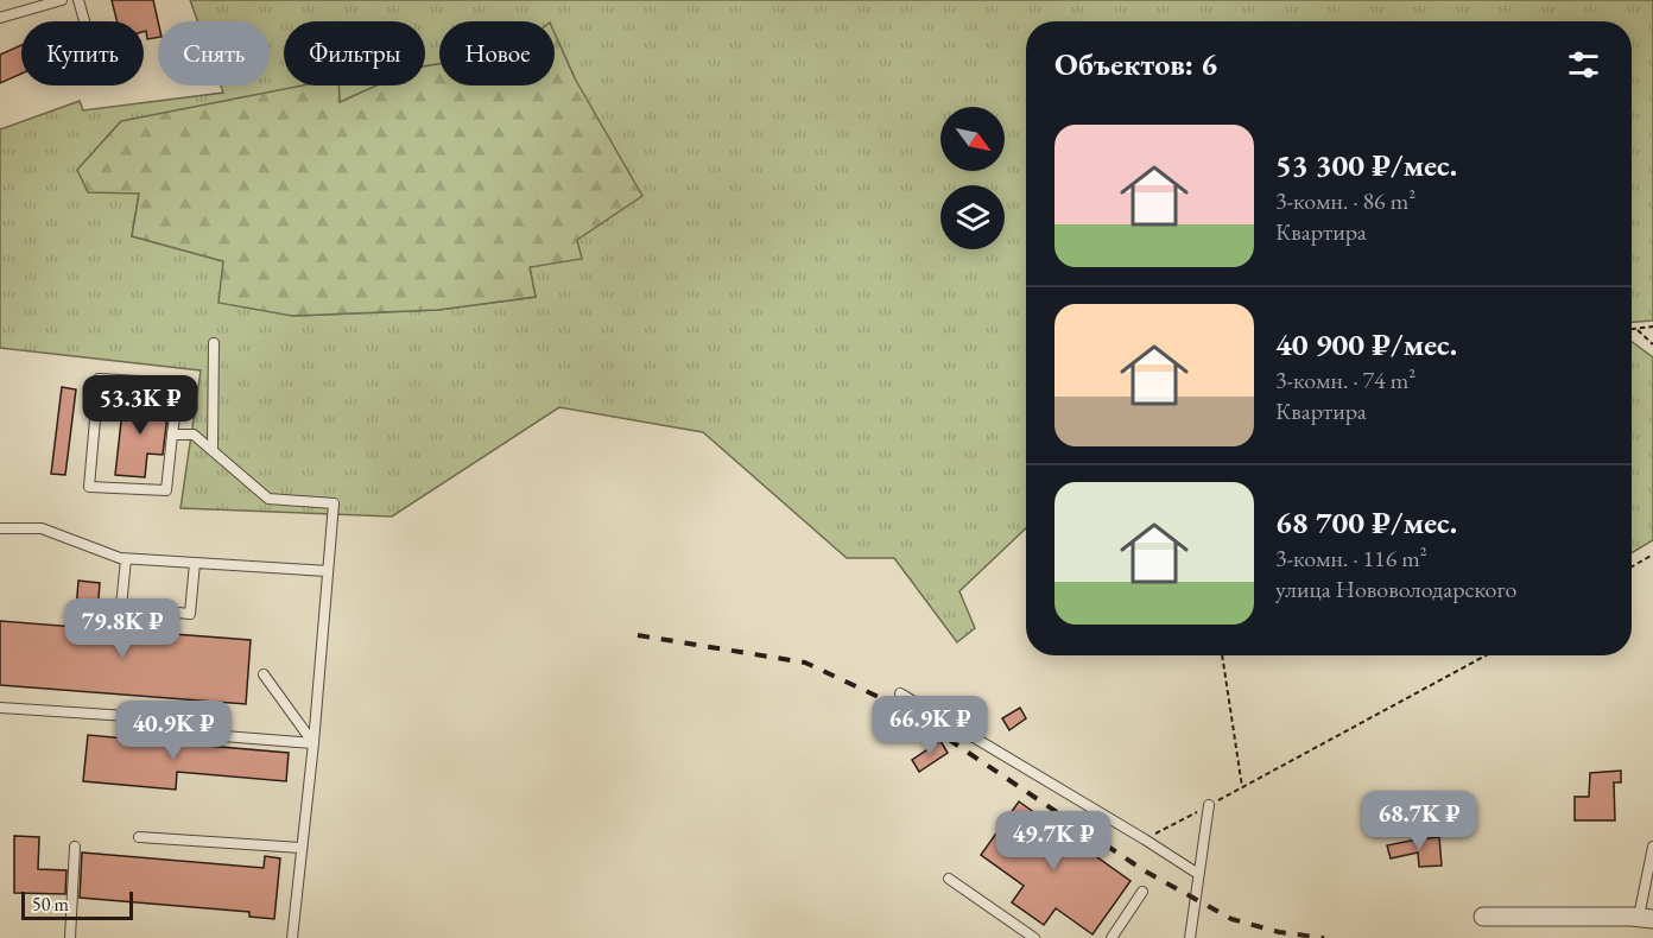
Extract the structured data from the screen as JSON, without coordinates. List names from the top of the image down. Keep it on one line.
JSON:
{"scale_bar":"50 m","north":"bottom right","page":{"chip":["Купить","Снять","Фильтры","Новое"],"heading":"Объектов: 6","list":[{"name":"53 300 ₽/мес.","note":"3-комн. · 86 m² · Квартира"},{"name":"40 900 ₽/мес.","note":"3-комн. · 74 m² · Квартира"},{"name":"68 700 ₽/мес.","note":"3-комн. · 116 m² · улица Нововолодарского"}],"price":["53.3K ₽","79.8K ₽","66.9K ₽","40.9K ₽","68.7K ₽","49.7K ₽"],"scale":"50 m"}}
